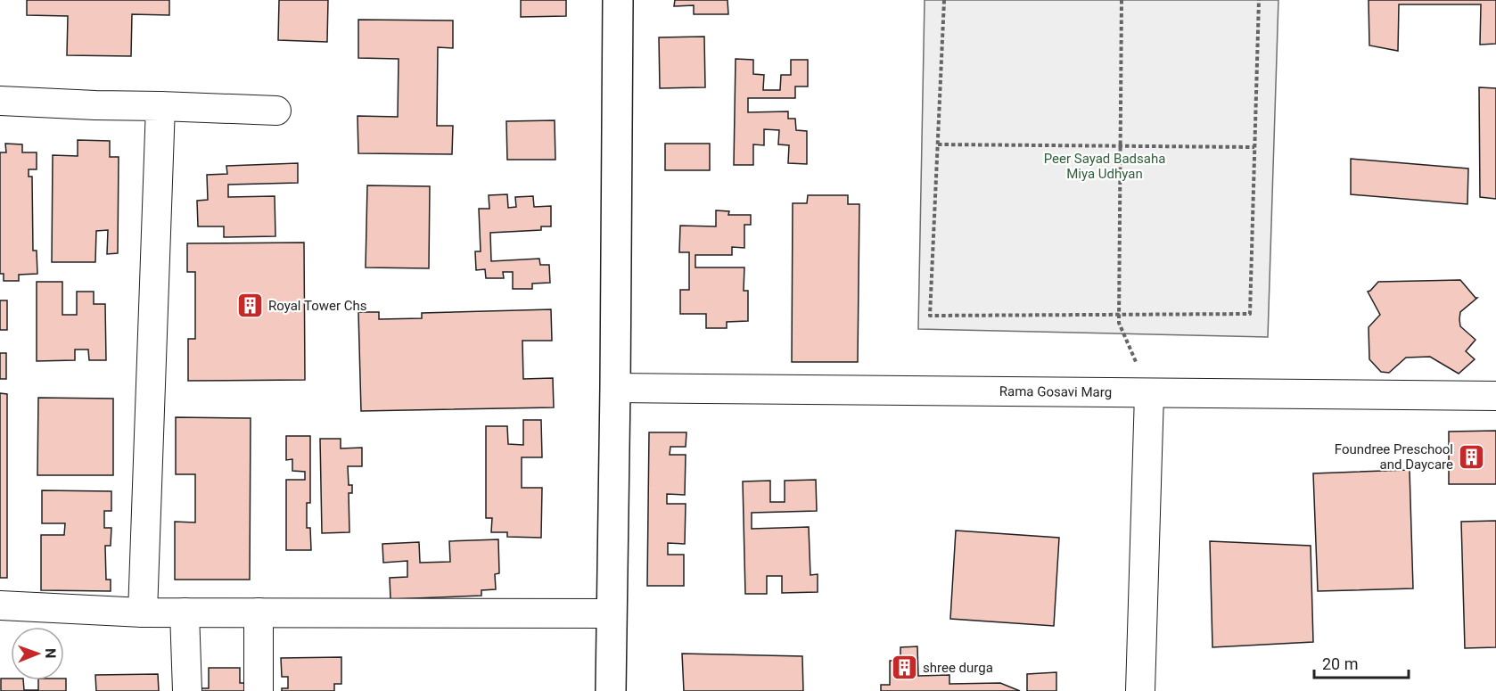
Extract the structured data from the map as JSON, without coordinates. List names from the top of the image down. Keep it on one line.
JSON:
{"streets":{"street":["Rama Gosavi Marg"]},"parks":["Peer Sayad Badsaha Miya Udhyan"],"places":{"building":["Royal Tower Chs","Foundree Preschool and Daycare","shree durga"]},"scale_bar":"20 m","north":"right"}
